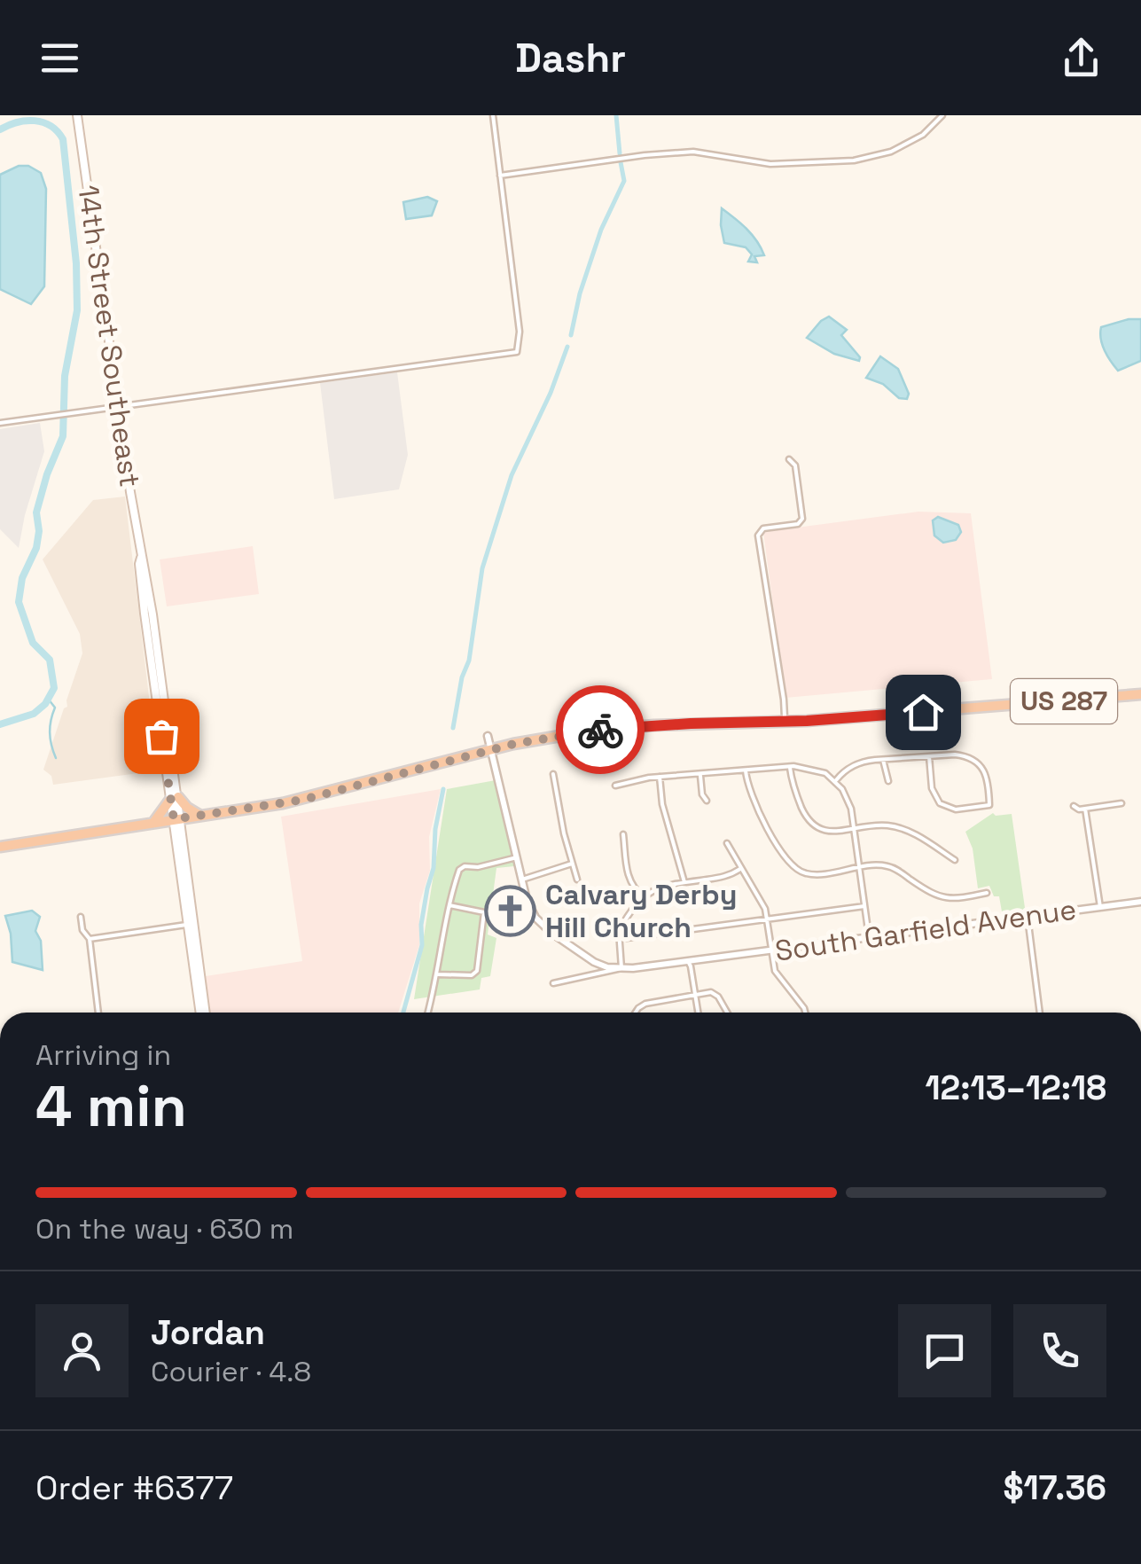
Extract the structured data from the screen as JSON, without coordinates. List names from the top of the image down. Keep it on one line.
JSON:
{"streets":{"highway":["US 287"],"main road":["14th Street Southeast"],"street":["South Garfield Avenue"]},"crossings":[["14th Street Southeast","US 287"]],"places":{"church":["Calvary Derby Hill Church"]},"page":{"header":"Dashr","heading":["4 min","Arriving in","12:13–12:18"],"panel":["Jordan","Courier · 4.8","Order #6377","$17.36"],"bar":"On the way · 630 m"}}
